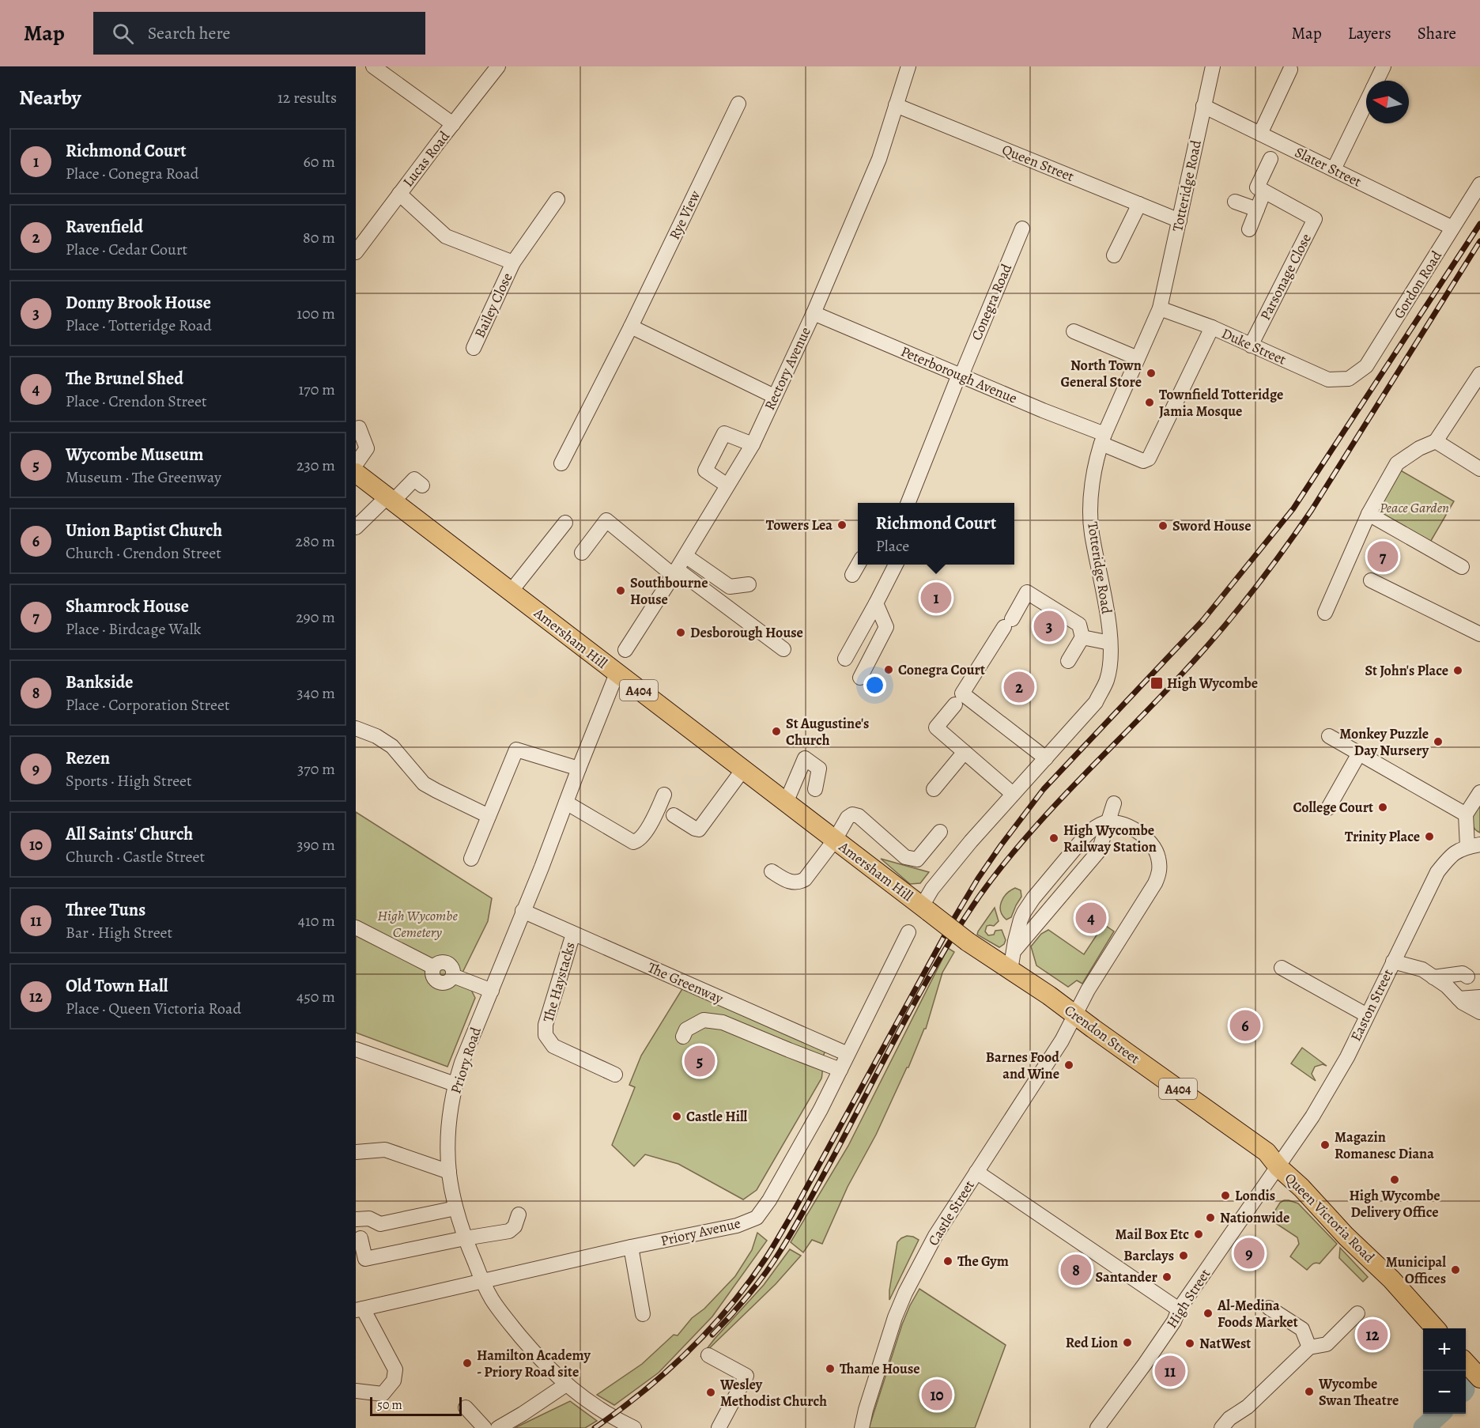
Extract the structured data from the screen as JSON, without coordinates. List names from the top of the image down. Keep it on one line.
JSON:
{"streets":{"main road":["Amersham Hill","A404","Crendon Street","Queen Victoria Road"],"street":["Lucas Road","Queen Street","Slater Street","Totteridge Road","Rye View","Parsonage Close","Gordon Road","Conegra Road","Bailey Close","Duke Street","Rectory Avenue","Peterborough Avenue","The Haystacks","The Greenway","Easton Street","Priory Road","Castle Street","Priory Avenue","High Street"]},"crossings":[["Lucas Road","Bailey Close"],["Queen Street","Totteridge Road"],["Queen Street","Rectory Avenue"],["Slater Street","Totteridge Road"],["Slater Street","Gordon Road"],["Totteridge Road","Duke Street"],["Totteridge Road","Peterborough Avenue"],["Totteridge Road","Amersham Hill"],["Totteridge Road","Crendon Street"],["Parsonage Close","Duke Street"],["Gordon Road","Duke Street"],["Conegra Road","Peterborough Avenue"],["Duke Street","Peterborough Avenue"],["Rectory Avenue","Peterborough Avenue"],["Amersham Hill","Crendon Street"],["Amersham Hill","Priory Road"],["The Haystacks","The Greenway"],["The Greenway","Priory Road"],["The Greenway","Priory Avenue"],["Easton Street","Crendon Street"],["Easton Street","Queen Victoria Road"],["Easton Street","High Street"],["Crendon Street","Castle Street"],["Crendon Street","Queen Victoria Road"],["Crendon Street","High Street"],["Priory Road","Priory Avenue"],["Queen Victoria Road","High Street"]],"parks":["Peace Garden","High Wycombe Cemetery"],"places":{"other":["North Town General Store","Townfield Totteridge Jamia Mosque","Towers Lea","Sword House","Southbourne House","Desborough House","Conegra Court","St John's Place","St Augustine's Church","Monkey Puzzle Day Nursery","College Court","Trinity Place","High Wycombe Railway Station","Barnes Food and Wine","Castle Hill","Magazin Romanesc Diana","High Wycombe Delivery Office","Londis","Nationwide","Mail Box Etc","Barclays","The Gym","Municipal Offices","Santander","Al-Medina Foods Market","Red Lion","NatWest","Hamilton Academy - Priory Road site","Thame House","Wycombe Swan Theatre","Wesley Methodist Church"],"transit":["High Wycombe"]},"scale_bar":"50 m","north":"left","page":{"header":"Map","search":"Search here","nav":["Map","Layers","Share"],"heading":["Nearby","12 results"],"list":[{"mark":"1","name":"Richmond Court","note":"Place · Conegra Road","value":"60 m"},{"mark":"2","name":"Ravenfield","note":"Place · Cedar Court","value":"80 m"},{"mark":"3","name":"Donny Brook House","note":"Place · Totteridge Road","value":"100 m"},{"mark":"4","name":"The Brunel Shed","note":"Place · Crendon Street","value":"170 m"},{"mark":"5","name":"Wycombe Museum","note":"Museum · The Greenway","value":"230 m"},{"mark":"6","name":"Union Baptist Church","note":"Church · Crendon Street","value":"280 m"},{"mark":"7","name":"Shamrock House","note":"Place · Birdcage Walk","value":"290 m"},{"mark":"8","name":"Bankside","note":"Place · Corporation Street","value":"340 m"},{"mark":"9","name":"Rezen","note":"Sports · High Street","value":"370 m"},{"mark":"10","name":"All Saints' Church","note":"Church · Castle Street","value":"390 m"},{"mark":"11","name":"Three Tuns","note":"Bar · High Street","value":"410 m"},{"mark":"12","name":"Old Town Hall","note":"Place · Queen Victoria Road","value":"450 m"}],"popup":["Richmond Court","Place"],"pins":["7","1","3","2","4","6","5","9","8","12","11","10"],"map_buttons":["+","−"],"scale":"50 m"}}
